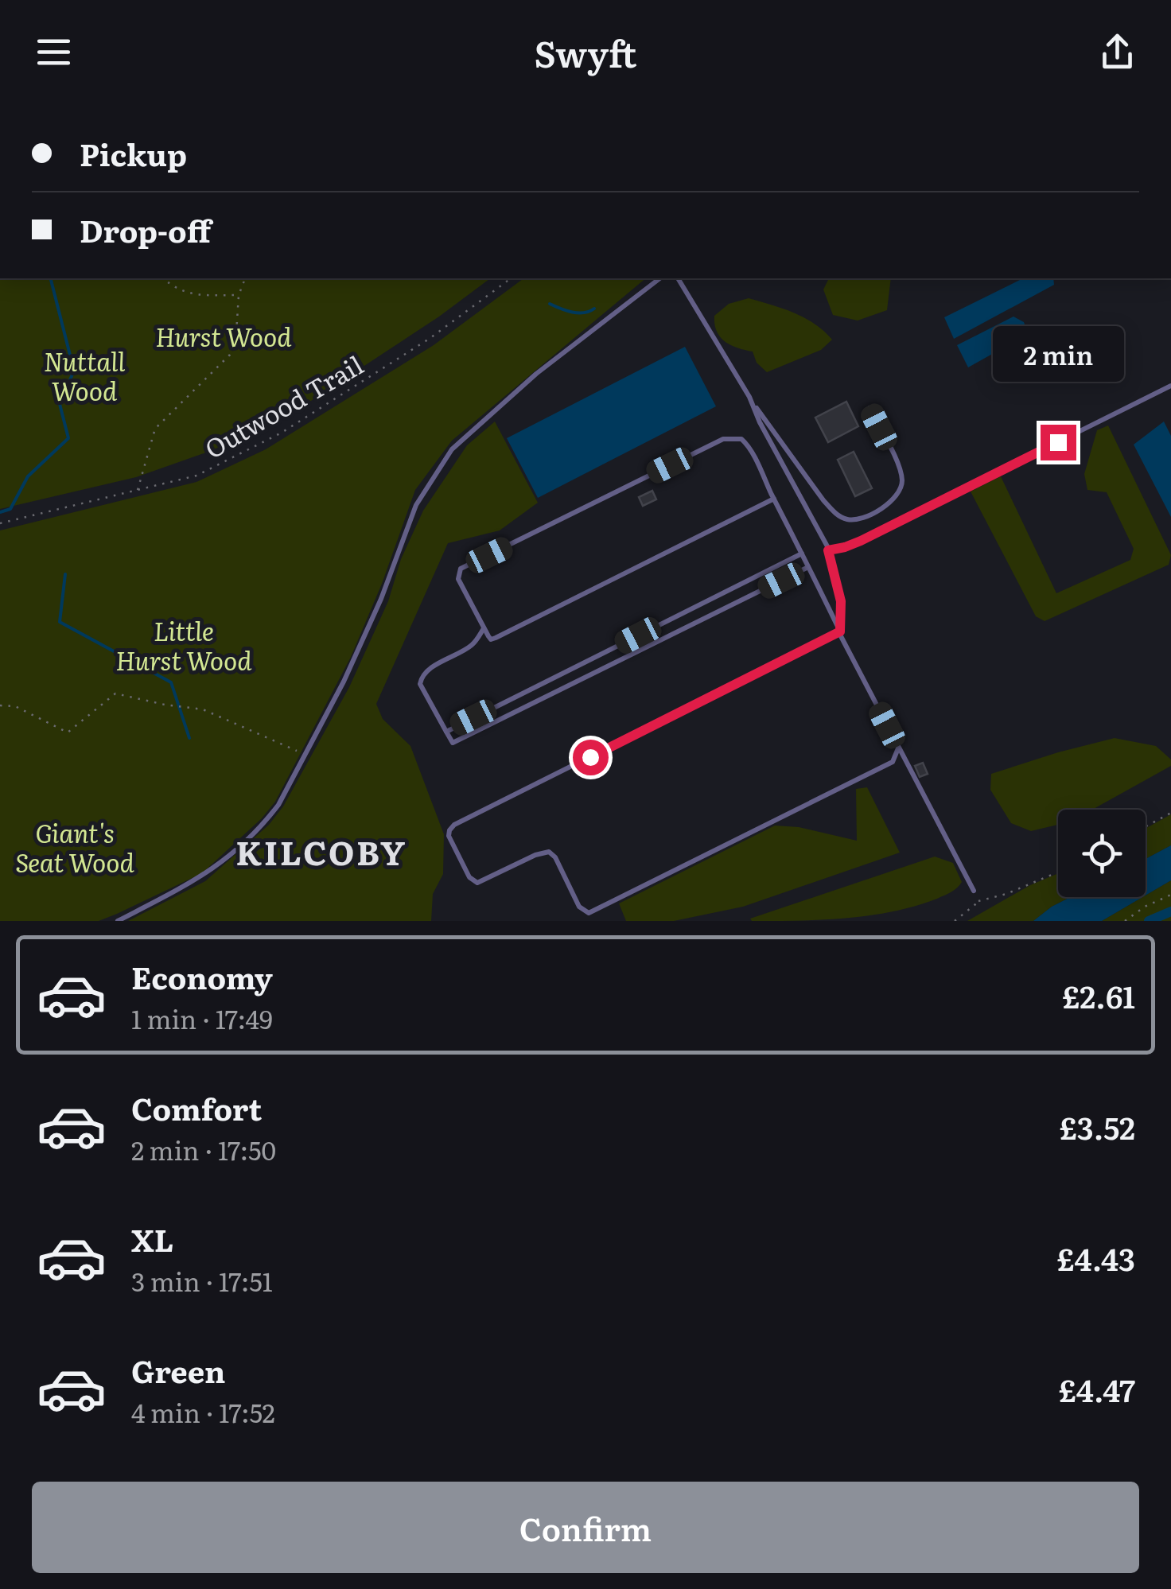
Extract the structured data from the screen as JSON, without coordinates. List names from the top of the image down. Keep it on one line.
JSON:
{"streets":{"path":["Outwood Trail"]},"districts":["KILCOBY"],"parks":["Hurst Wood","Nuttall Wood","Little Hurst Wood","Giant's Seat Wood"],"page":{"header":"Swyft","banner":["Pickup","Drop-off"],"bubble":"2 min","list":[{"name":"Economy","note":"1 min · 17:49","value":"£2.61"},{"name":"Comfort","note":"2 min · 17:50","value":"£3.52"},{"name":"XL","note":"3 min · 17:51","value":"£4.43"},{"name":"Green","note":"4 min · 17:52","value":"£4.47"}],"buttons":"Confirm"}}
